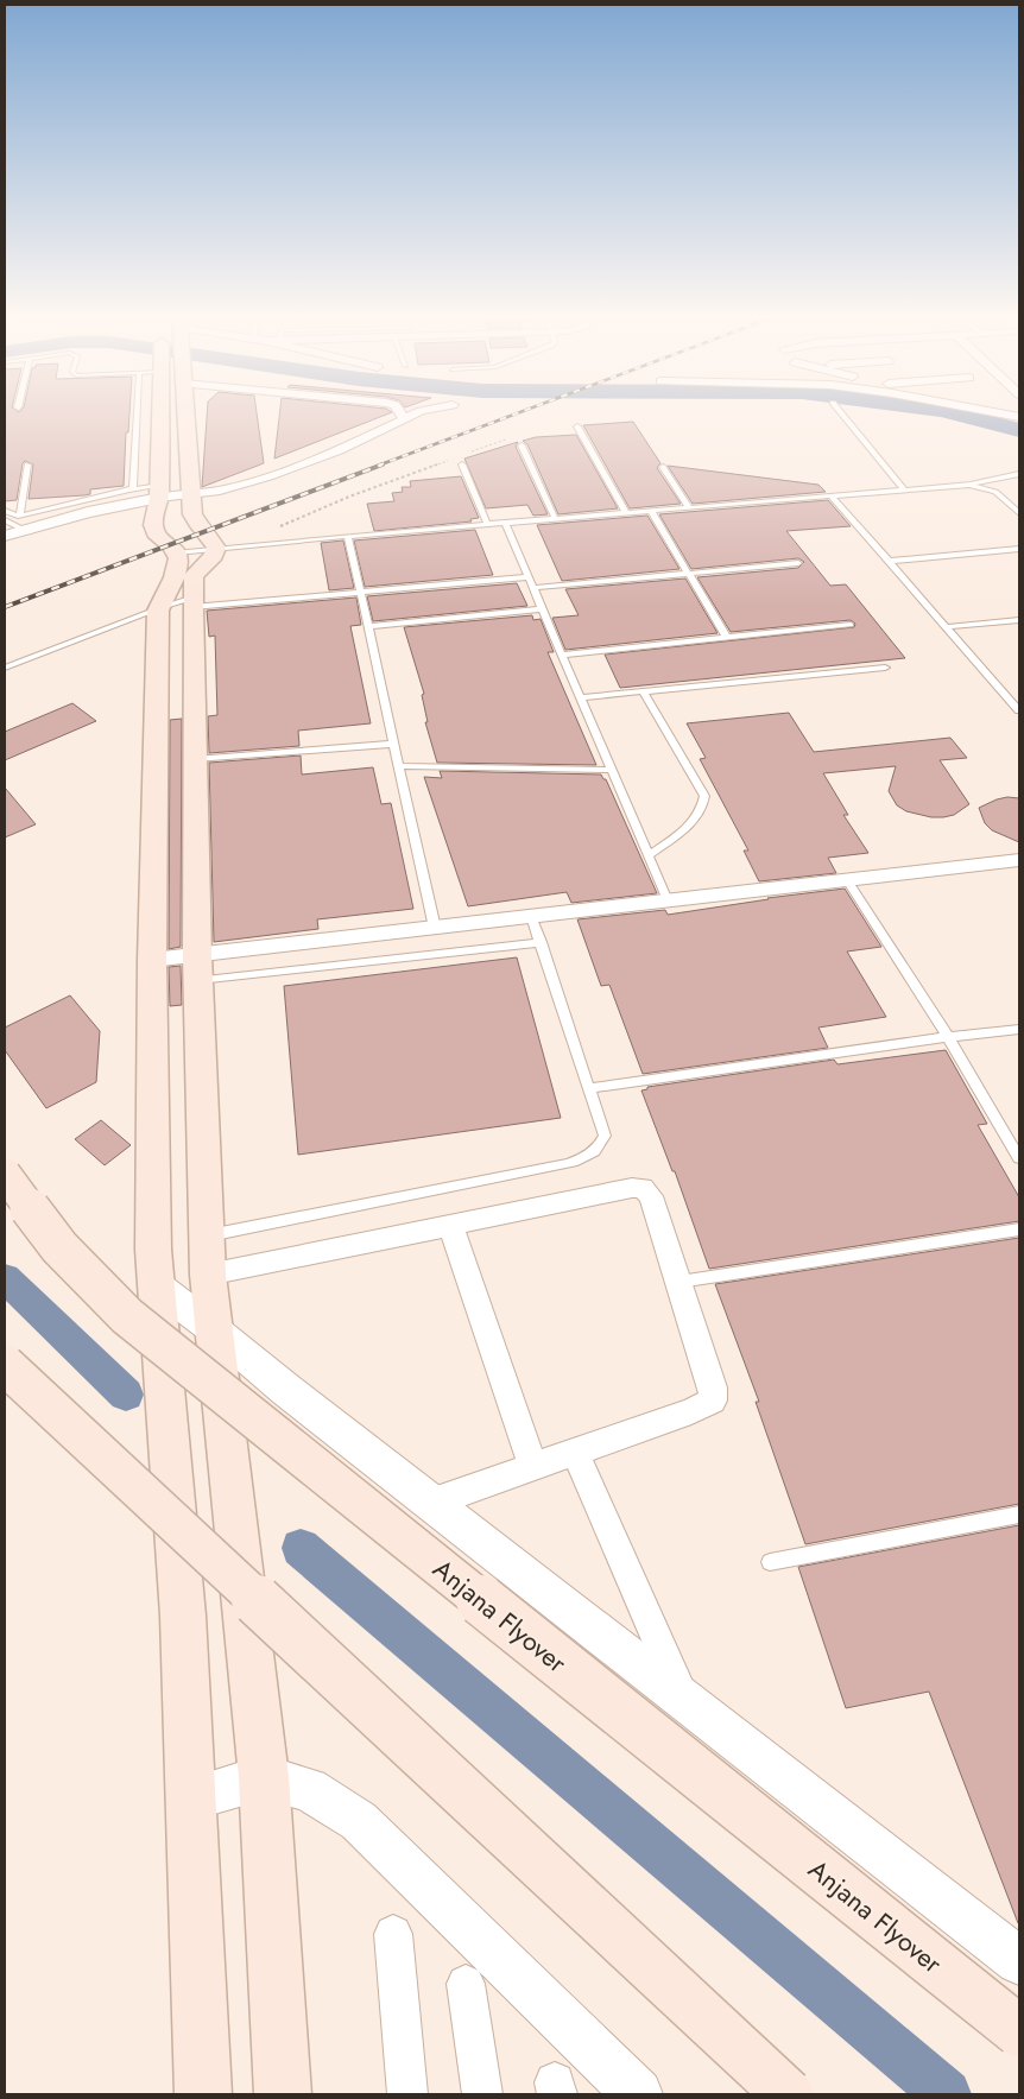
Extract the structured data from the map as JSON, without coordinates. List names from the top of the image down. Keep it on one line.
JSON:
{"streets":{"main road":["Anjana Flyover"]}}
